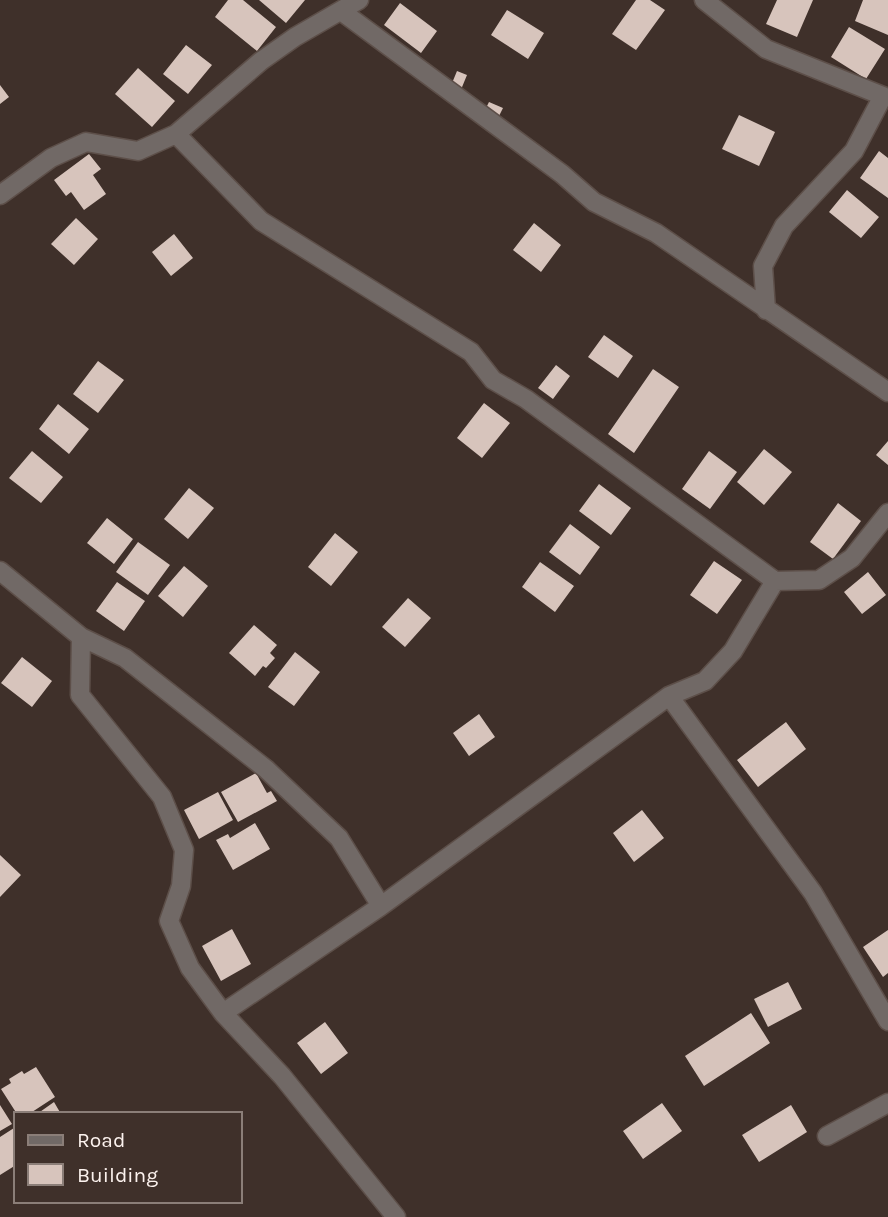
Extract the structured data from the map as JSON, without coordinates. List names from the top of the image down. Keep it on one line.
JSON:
{"legend":["Road","Building"]}
